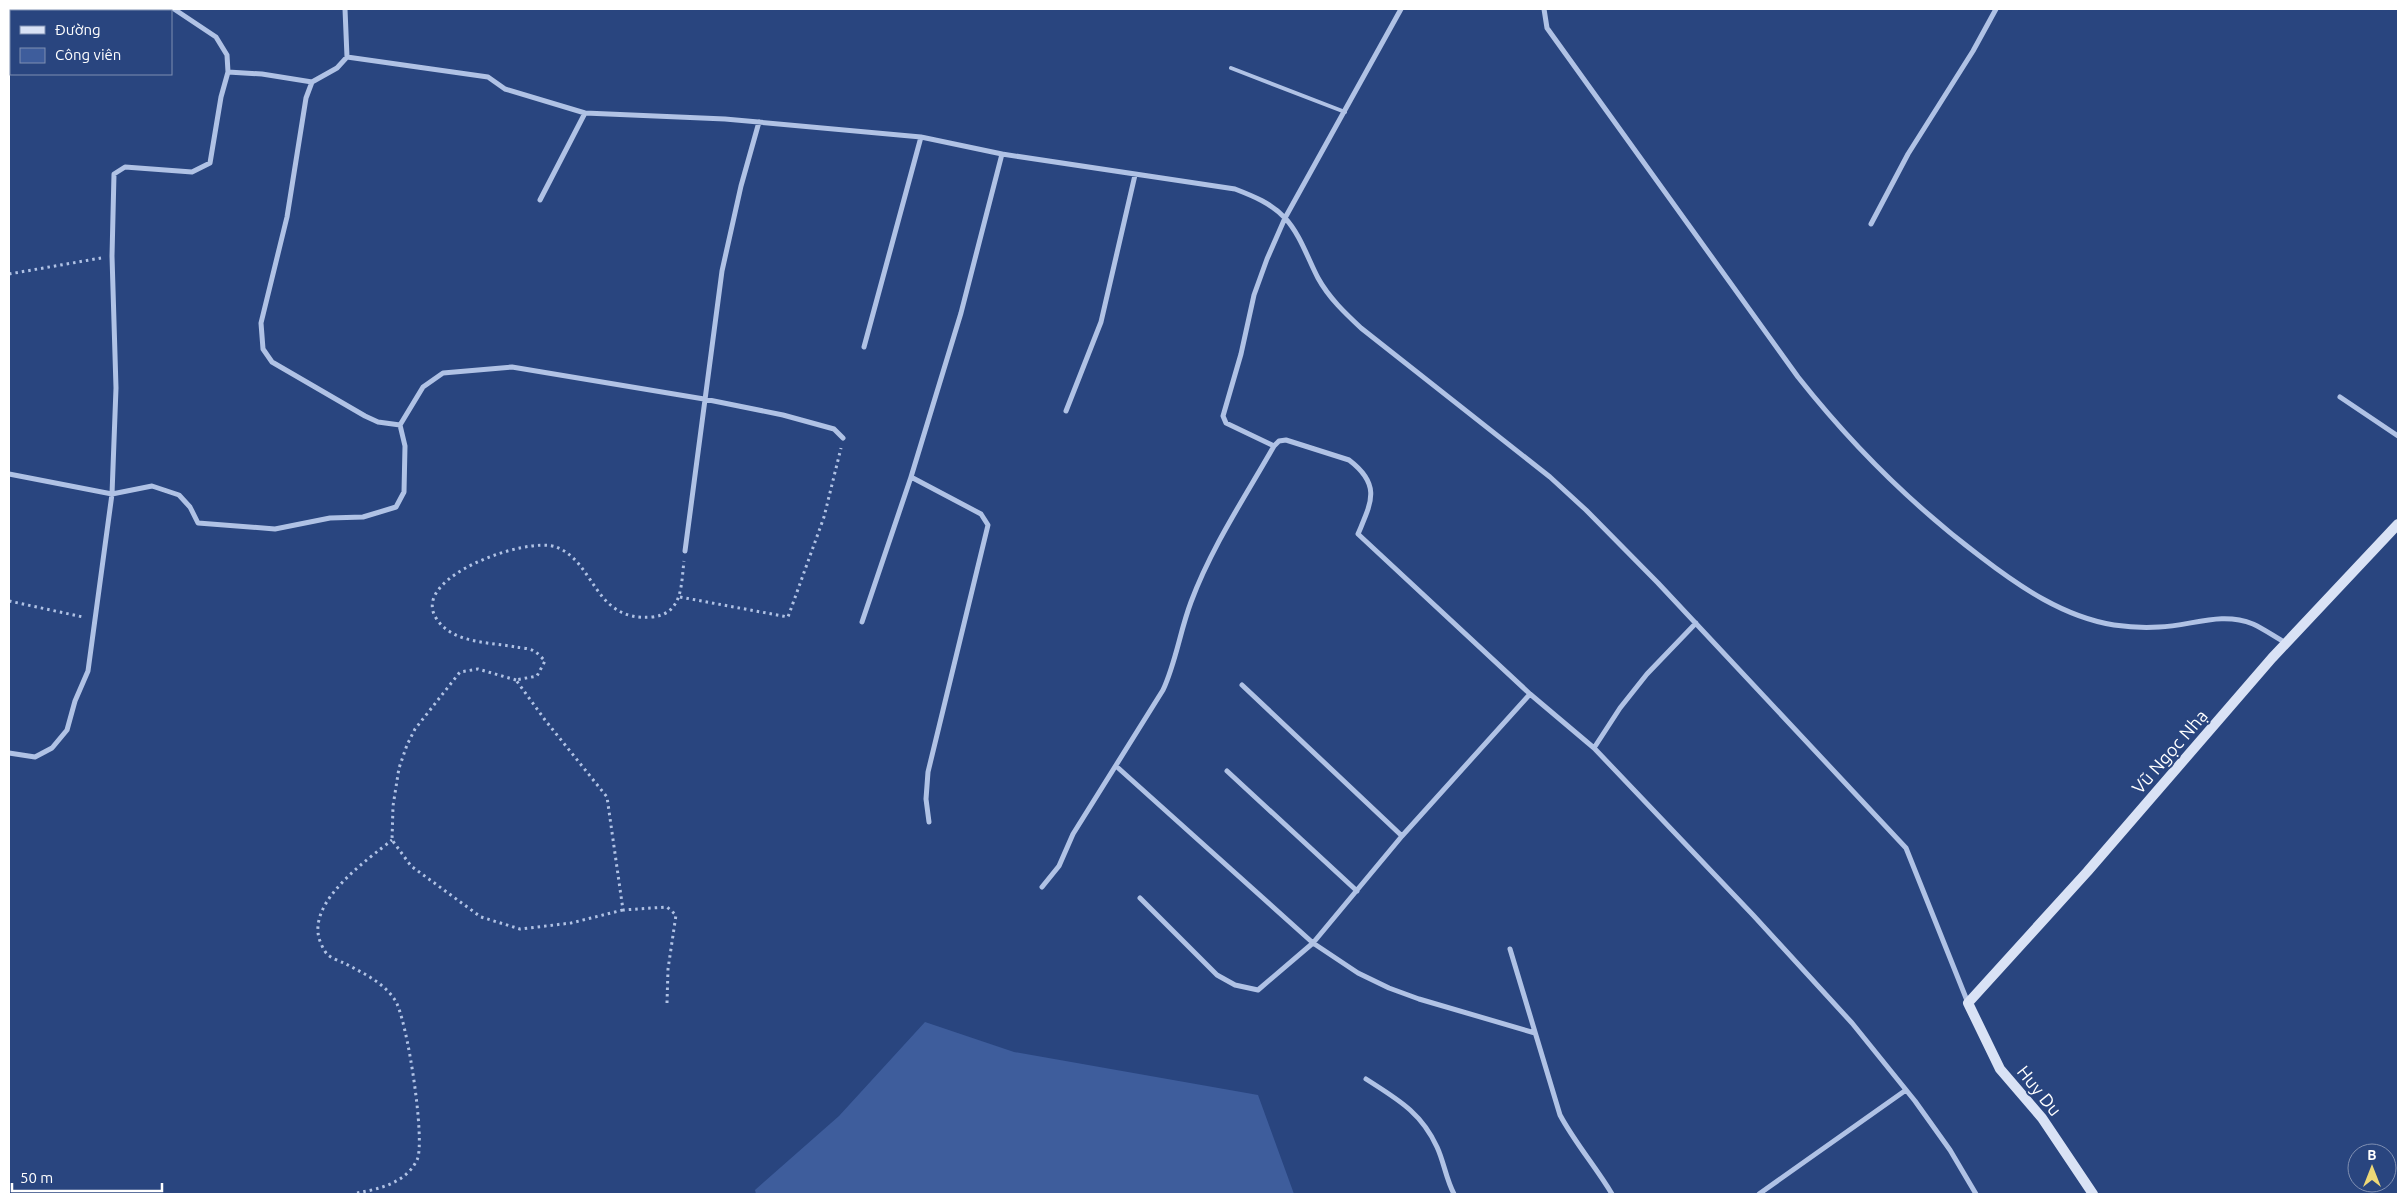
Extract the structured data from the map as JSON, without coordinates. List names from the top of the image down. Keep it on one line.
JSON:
{"streets":{"street":["Vũ Ngọc Nhạ","Huy Du"]},"crossings":[["Vũ Ngọc Nhạ","Huy Du"]],"legend":["Đường","Công viên"],"scale_bar":"50 m","north":"top"}
